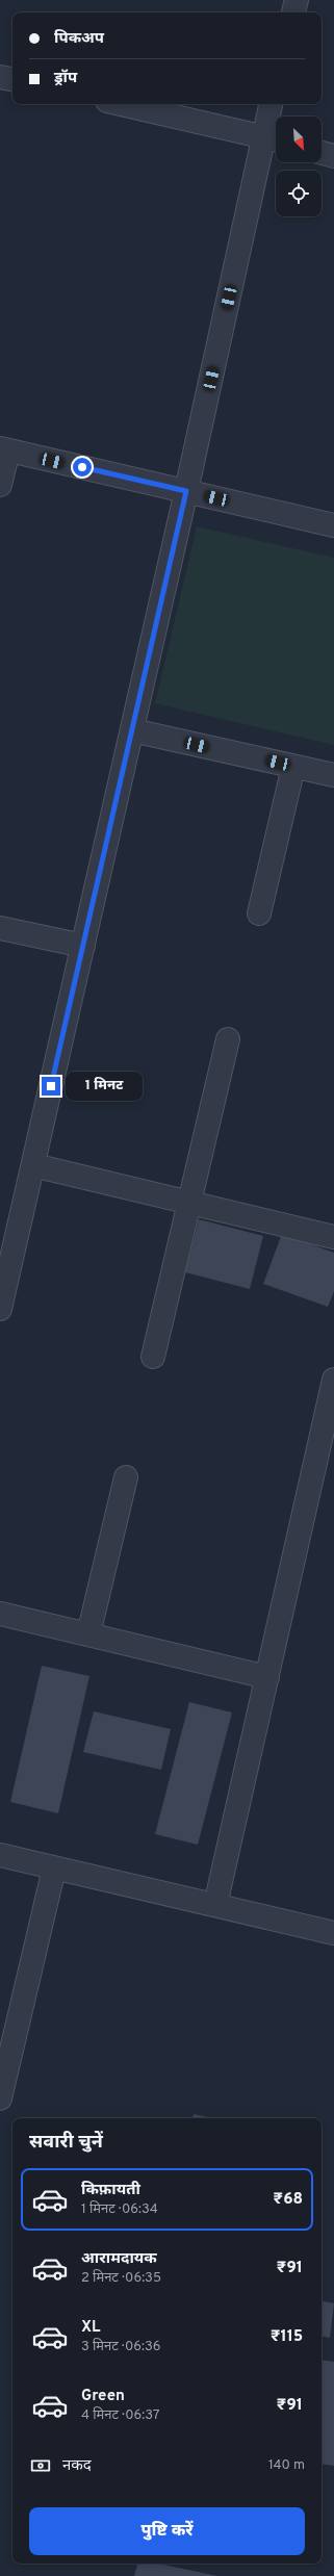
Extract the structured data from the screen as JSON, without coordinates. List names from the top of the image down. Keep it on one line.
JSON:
{"north":"bottom right","page":{"banner":["पिकअप","ड्रॉप"],"bubble":"1 मिनट","heading":"सवारी चुनें","list":[{"name":"किफ़ायती","note":"1 मिनट · 06:34","value":"₹68"},{"name":"आरामदायक","note":"2 मिनट · 06:35","value":"₹91"},{"name":"XL","note":"3 मिनट · 06:36","value":"₹115"},{"name":"Green","note":"4 मिनट · 06:37","value":"₹91"}],"pay":["नकद","140 m"],"buttons":"पुष्टि करें"}}
